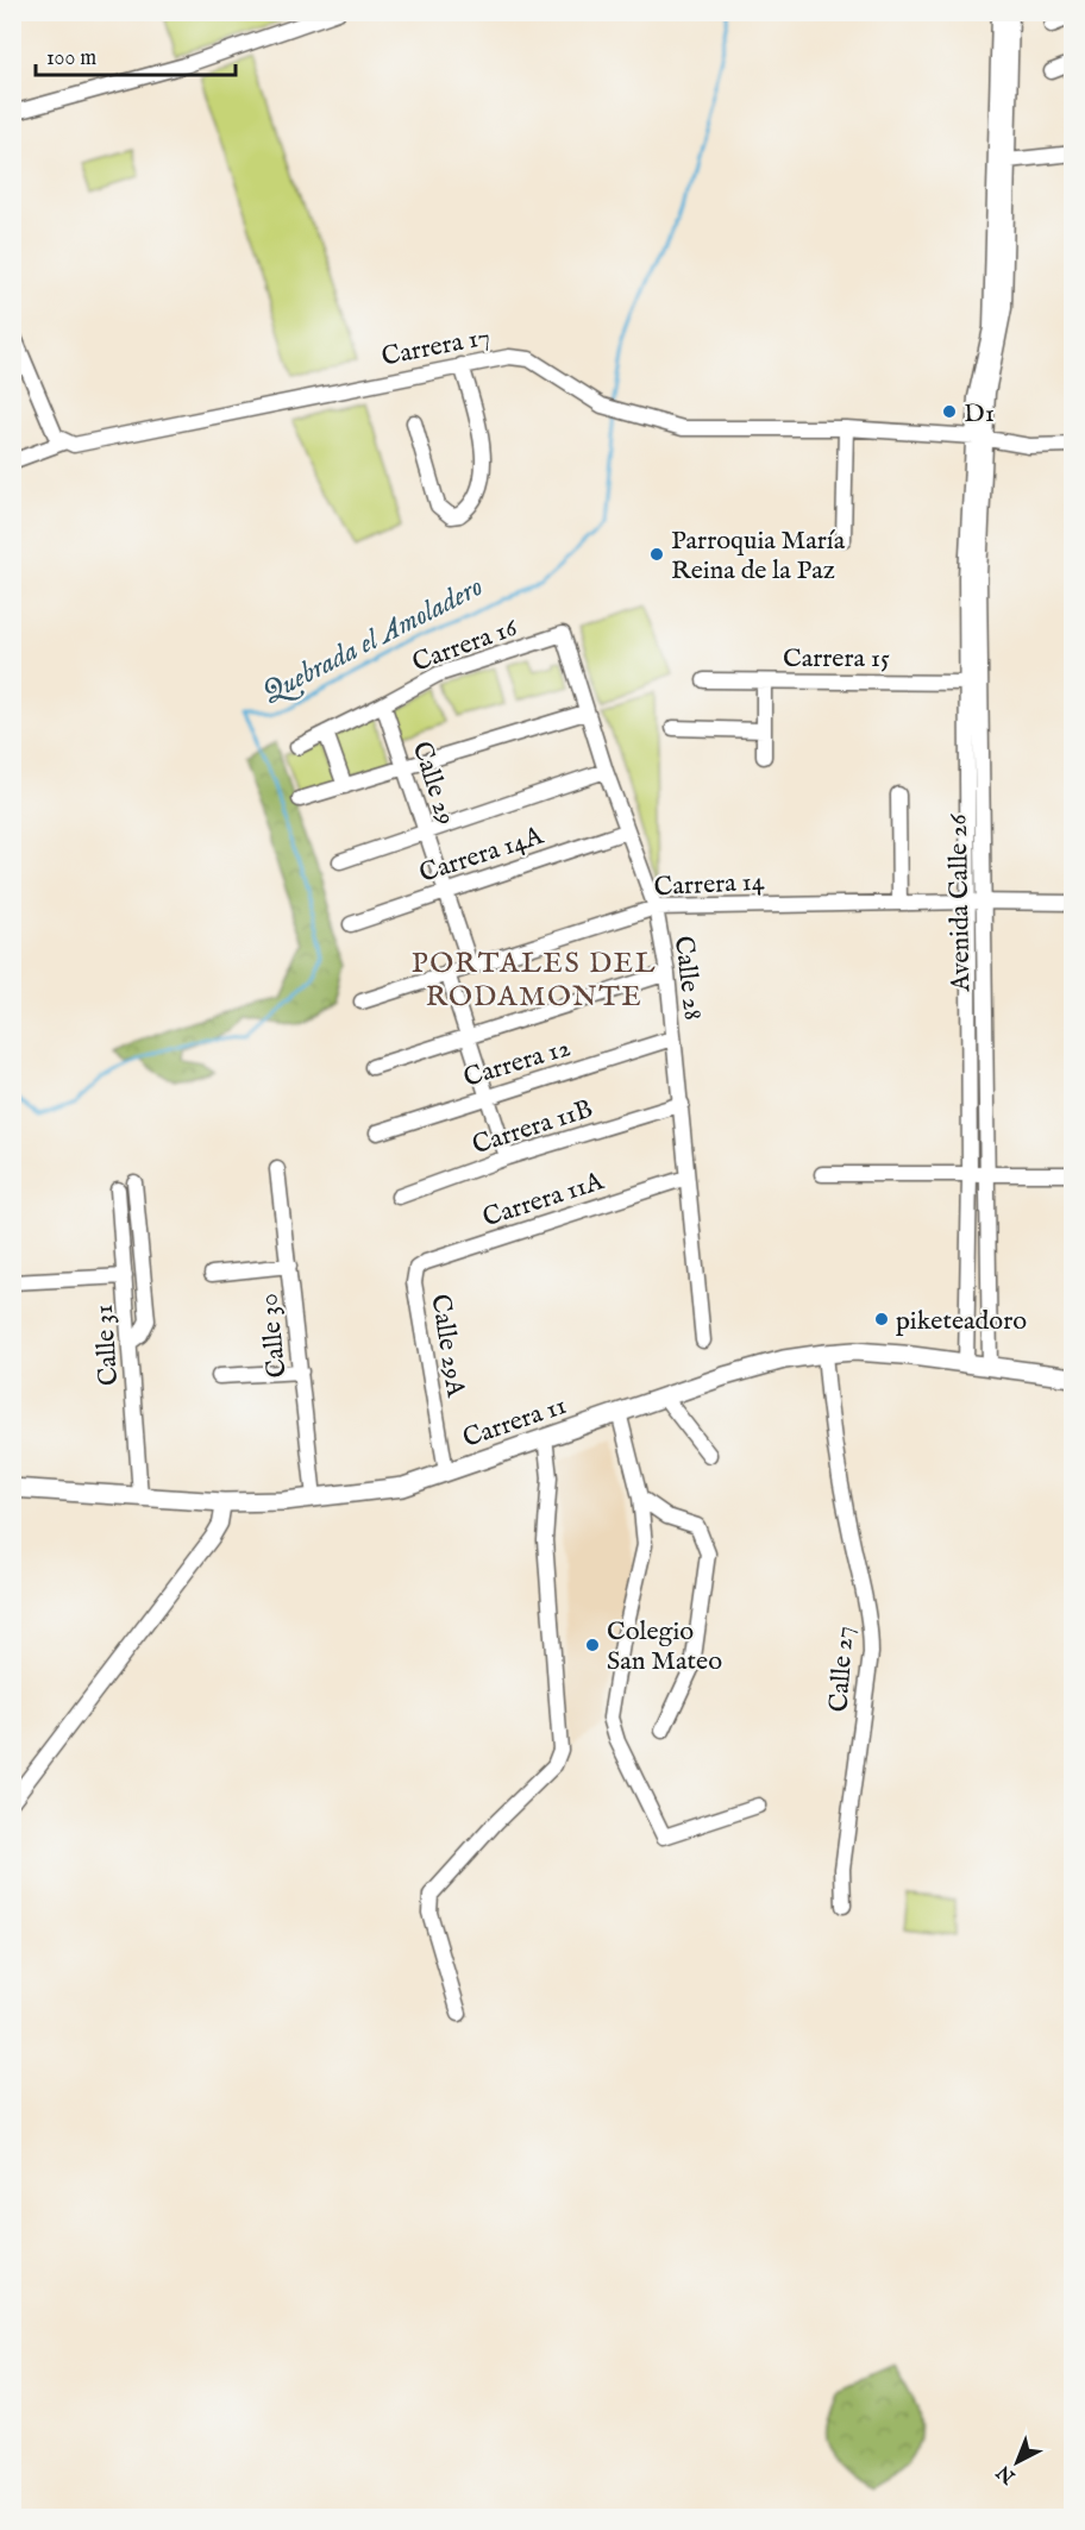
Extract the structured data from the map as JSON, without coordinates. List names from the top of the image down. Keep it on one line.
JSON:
{"streets":{"street":["Carrera 17","Carrera 16","Carrera 15","Calle 29","Carrera 14A","Carrera 14","Avenida Calle 26","Calle 28","Carrera 12","Carrera 11B","Carrera 11A","Calle 30","Calle 31","Calle 29A","Carrera 11","Calle 27"]},"crossings":[["Carrera 17","Avenida Calle 26"],["Carrera 16","Calle 29"],["Carrera 16","Calle 28"],["Carrera 15","Avenida Calle 26"],["Calle 29","Carrera 14A"],["Calle 29","Carrera 14"],["Carrera 14A","Calle 28"],["Carrera 14","Avenida Calle 26"],["Carrera 14","Calle 28"],["Avenida Calle 26","Carrera 11"],["Calle 28","Carrera 12"],["Calle 28","Carrera 11B"],["Calle 28","Carrera 11A"],["Carrera 11A","Calle 29A"],["Calle 30","Carrera 11"],["Calle 31","Carrera 11"],["Calle 29A","Carrera 11"],["Carrera 11","Calle 27"]],"districts":["PORTALES DEL RODAMONTE"],"water":["Quebrada el Amoladero"],"places":["D1","Parroquia María Reina de la Paz","piketeadoro","Colegio San Mateo"],"scale_bar":"100 m","north":"bottom left"}
